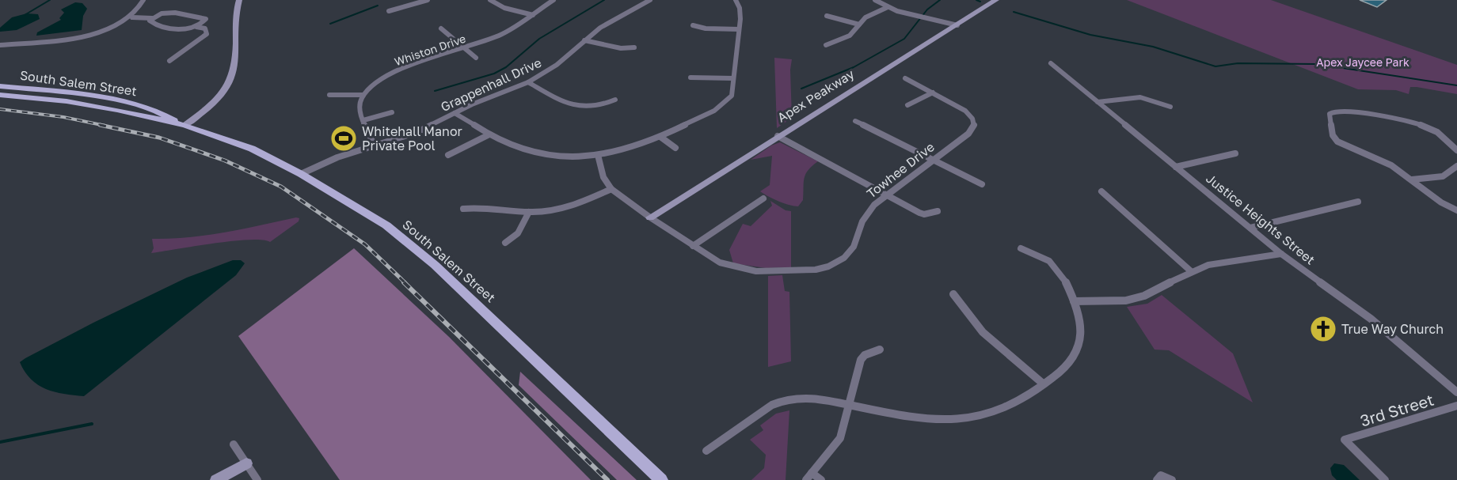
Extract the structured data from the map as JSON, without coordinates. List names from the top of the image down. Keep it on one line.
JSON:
{"streets":{"main road":["South Salem Street","Apex Peakway"],"street":["Whiston Drive","Grappenhall Drive","Towhee Drive","Justice Heights Street","3rd Street"]},"crossings":[["South Salem Street","Grappenhall Drive"],["Apex Peakway","Towhee Drive"]],"parks":["Apex Jaycee Park"],"places":{"sports":["Whitehall Manor Private Pool"],"church":["True Way Church"]}}
